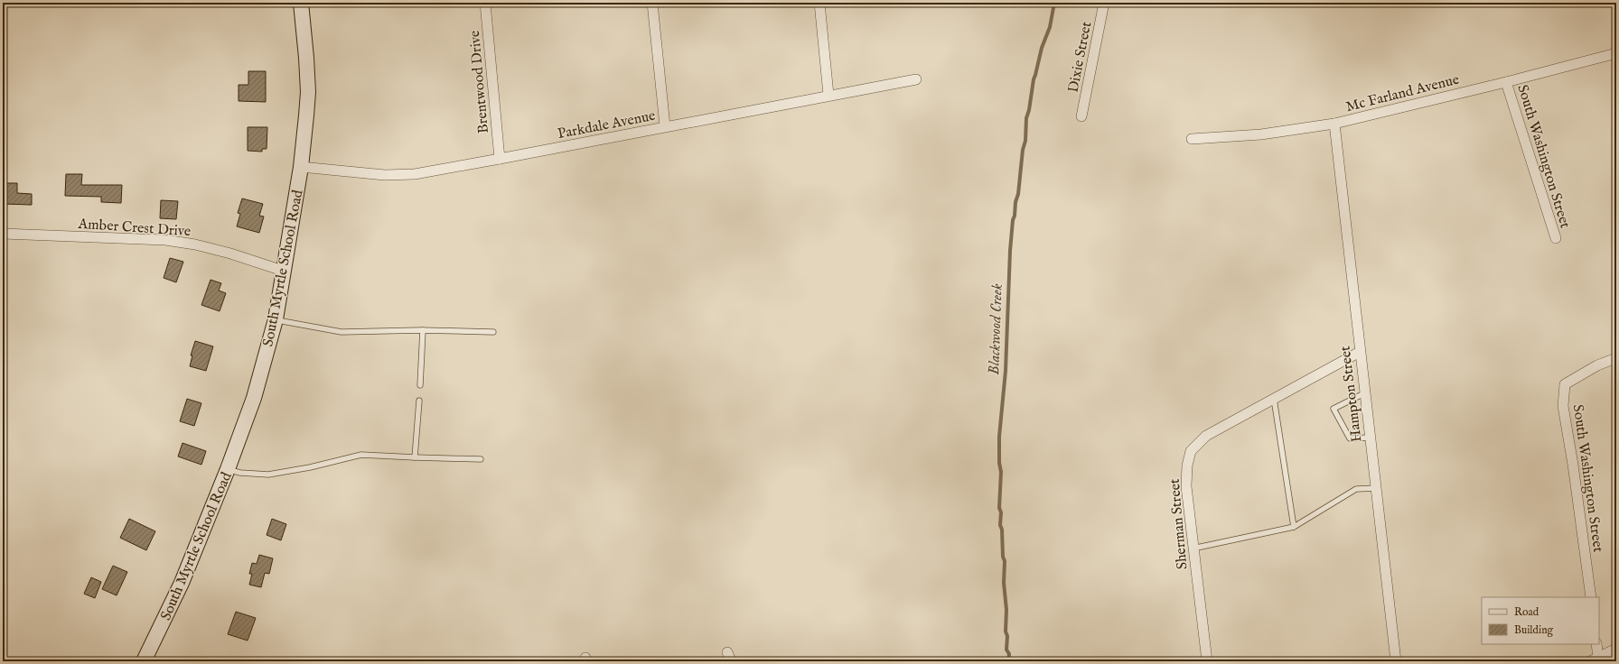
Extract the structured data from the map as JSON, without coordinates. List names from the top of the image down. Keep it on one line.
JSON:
{"streets":{"main road":["South Myrtle School Road"],"street":["Dixie Street","Brentwood Drive","Mc Farland Avenue","Parkdale Avenue","South Washington Street","Amber Crest Drive","Hampton Street","Sherman Street"]},"crossings":[["Brentwood Drive","Parkdale Avenue"],["Mc Farland Avenue","South Washington Street"],["Mc Farland Avenue","Hampton Street"],["Parkdale Avenue","South Myrtle School Road"],["Amber Crest Drive","South Myrtle School Road"],["Hampton Street","Sherman Street"]],"water":["Blackwood Creek"],"legend":["Road","Building"]}
